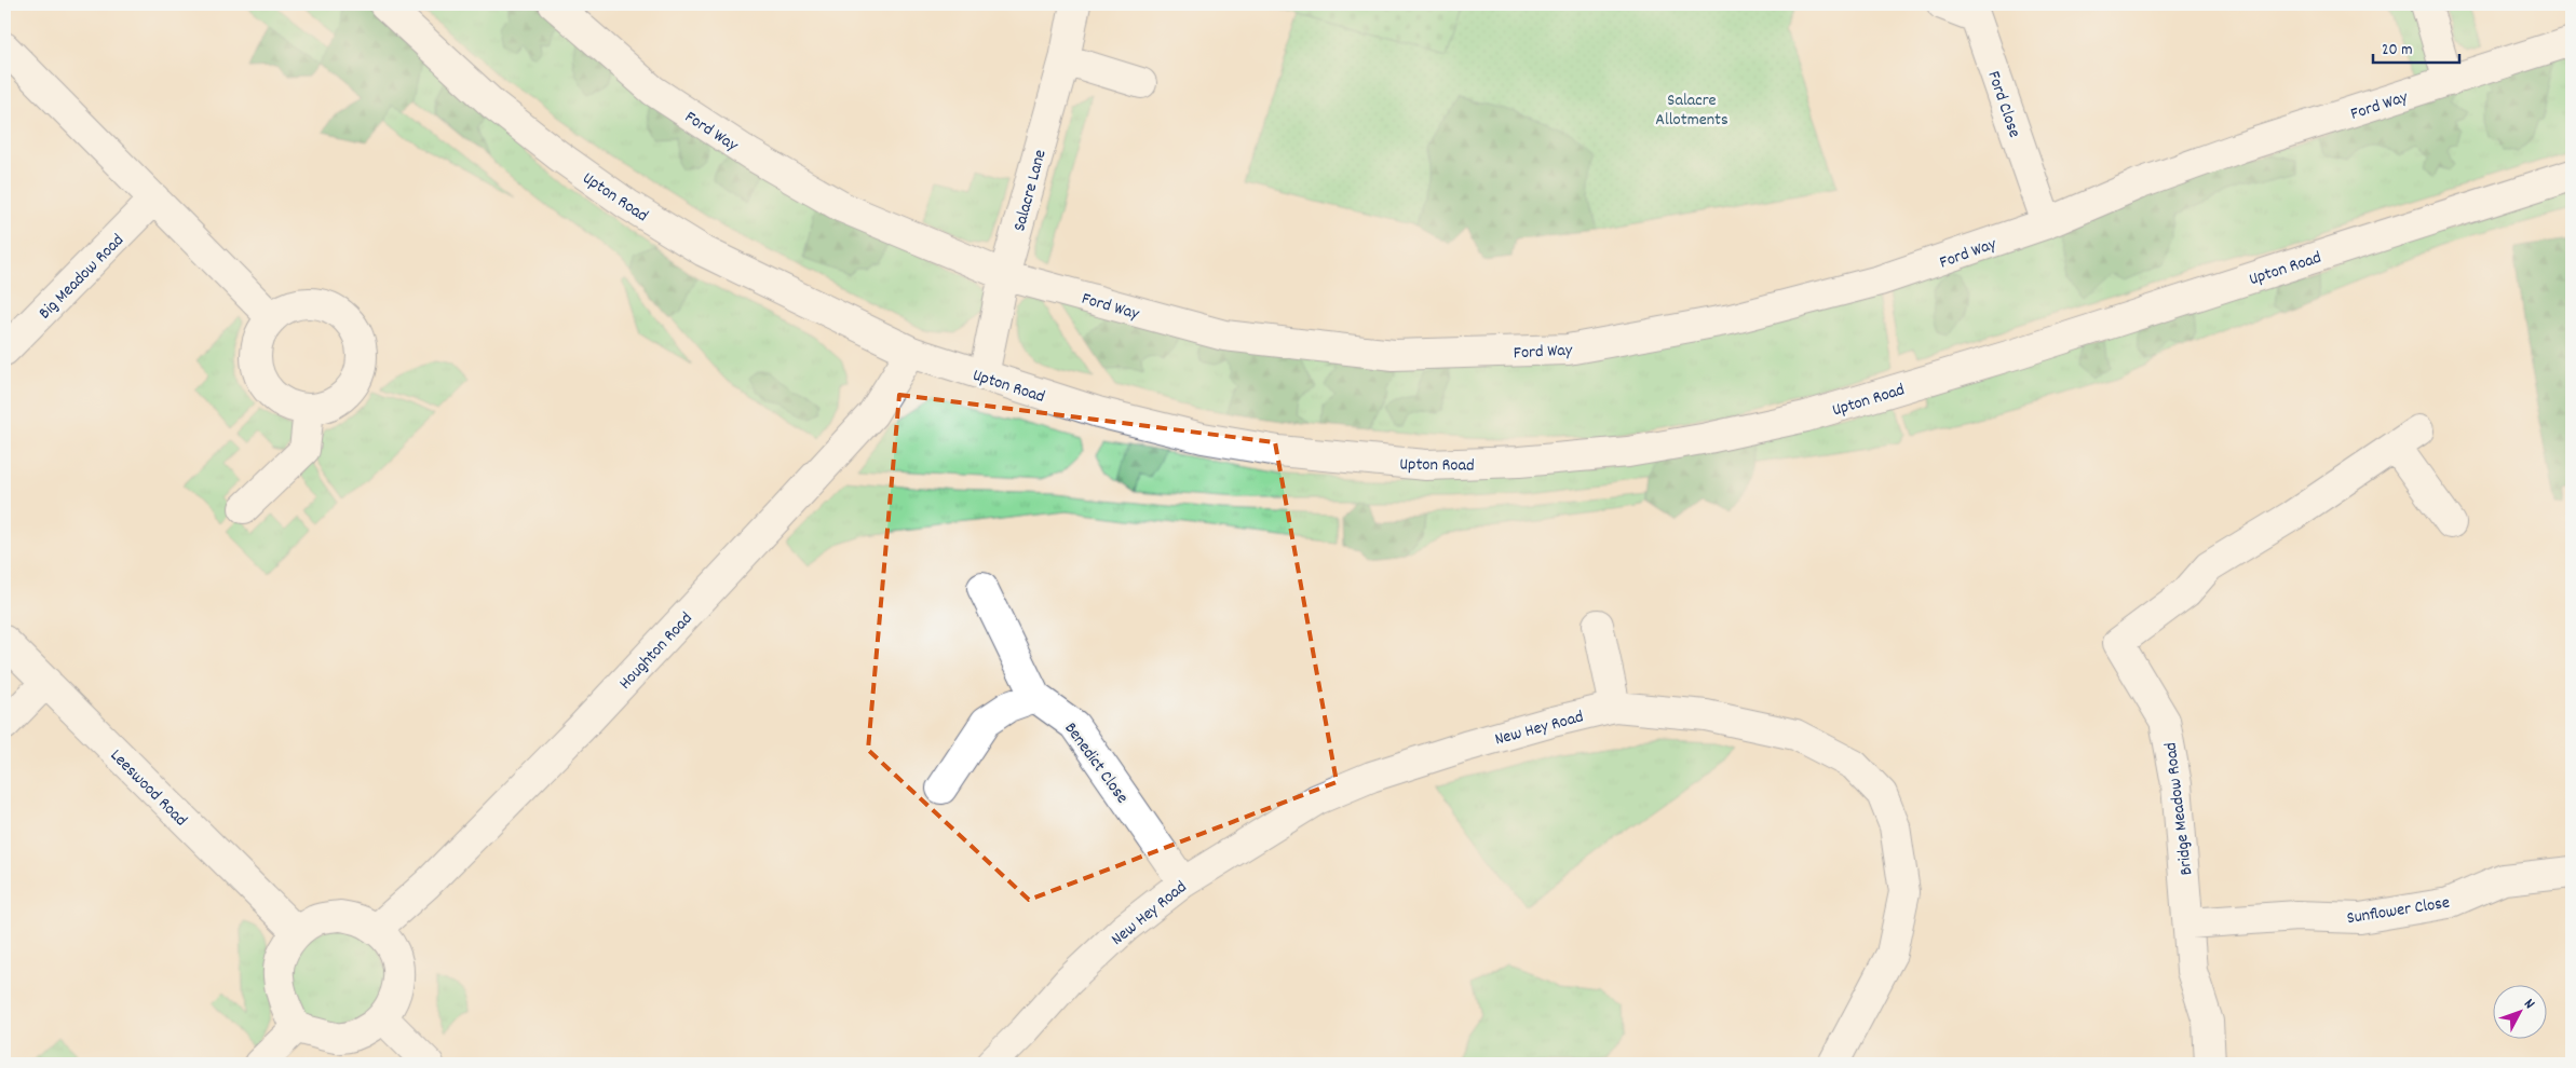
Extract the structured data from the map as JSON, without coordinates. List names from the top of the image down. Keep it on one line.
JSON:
{"streets":{"street":["Ford Close","Ford Way","Salacre Lane","Upton Road","Big Meadow Road","Houghton Road","New Hey Road","Benedict Close","Leeswood Road","Bridge Meadow Road","Sunflower Close"]},"crossings":[["Ford Close","Ford Way"],["Ford Way","Salacre Lane"],["Salacre Lane","Upton Road"],["Upton Road","Houghton Road"],["Houghton Road","Leeswood Road"],["New Hey Road","Benedict Close"],["Bridge Meadow Road","Sunflower Close"]],"parks":["Salacre Allotments"],"scale_bar":"20 m","north":"top right"}
